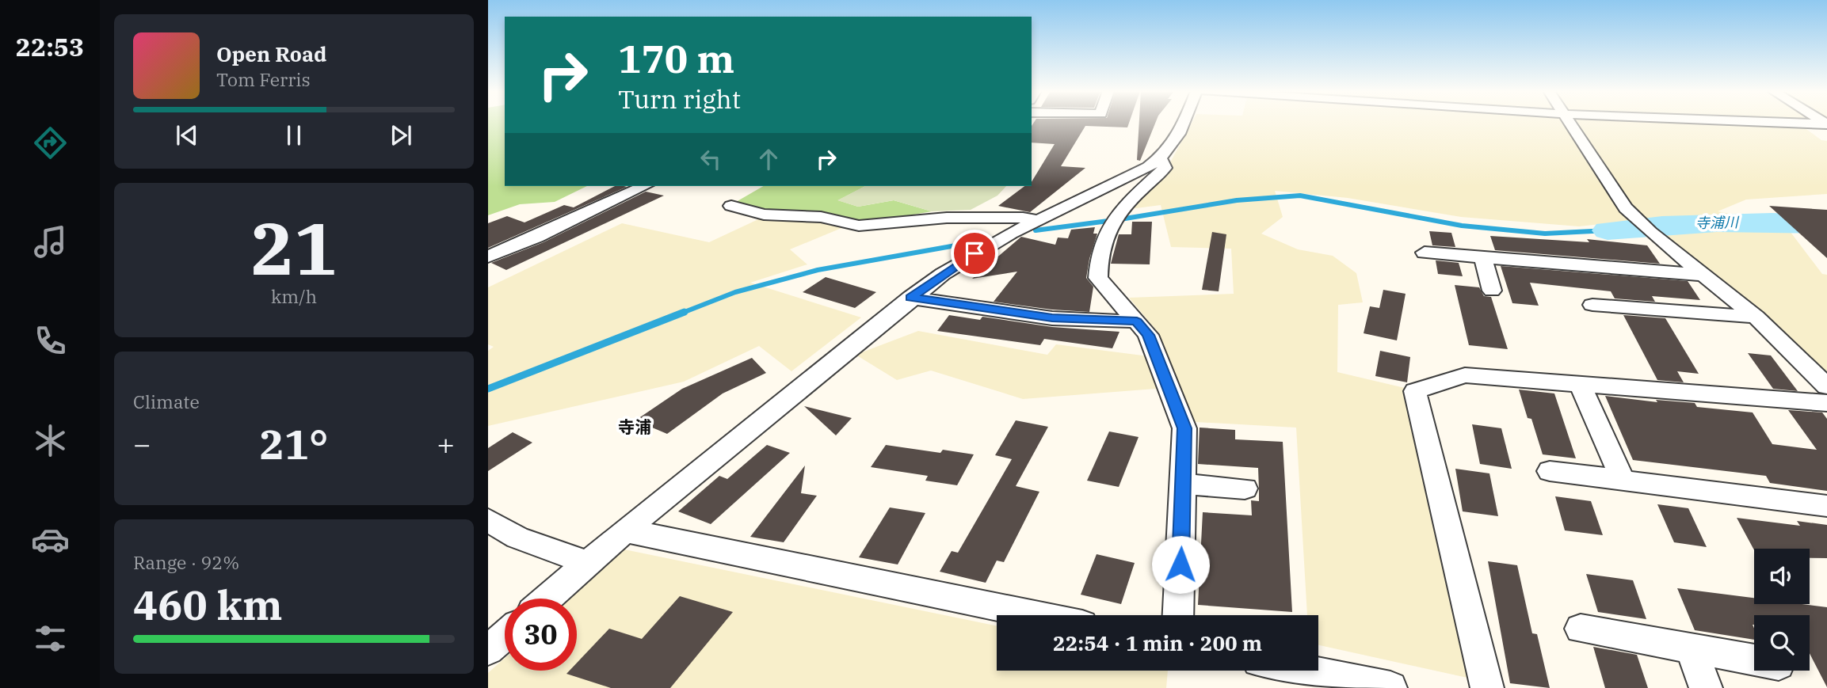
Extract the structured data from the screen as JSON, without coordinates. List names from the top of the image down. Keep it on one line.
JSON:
{"districts":["寺浦"],"water":["寺浦川"],"page":{"tabs":"22:53","turn":["170 m","Turn right"],"song":["Open Road","Tom Ferris"],"tile":[["21","km/h"],"Climate",["Range · 92%","460 km"]],"heat":["−","21°","+"],"limit":"30","trip":"22:54 · 1 min · 200 m"}}
